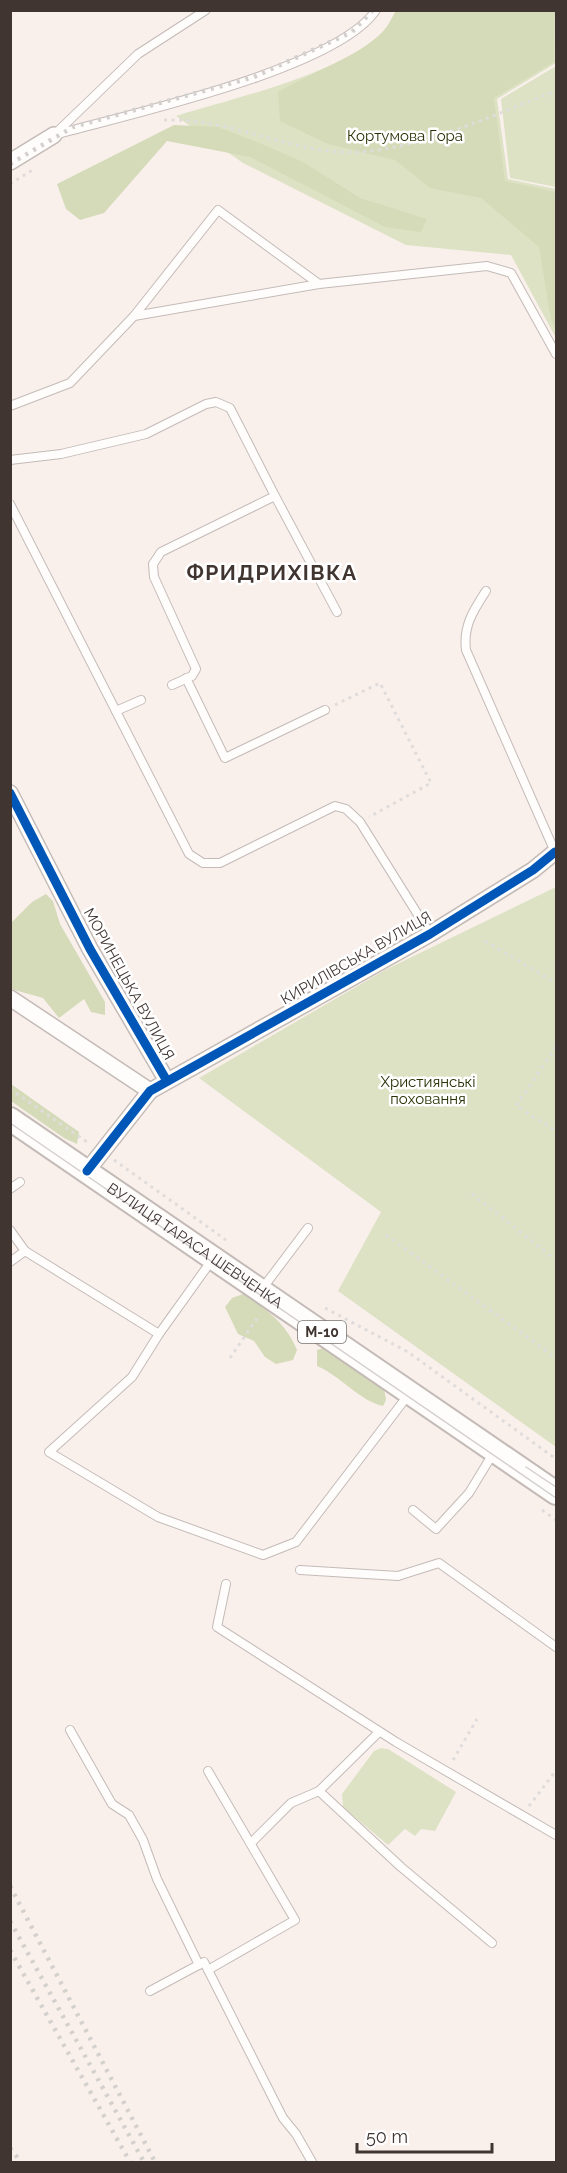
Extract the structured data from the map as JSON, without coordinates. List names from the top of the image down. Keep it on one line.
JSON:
{"streets":{"main road":["ВУЛИЦЯ ТАРАСА ШЕВЧЕНКА","М-10"],"street":["КИРИЛІВСЬКА ВУЛИЦЯ","МОРИНЕЦЬКА ВУЛИЦЯ"]},"crossings":[["КИРИЛІВСЬКА ВУЛИЦЯ","МОРИНЕЦЬКА ВУЛИЦЯ"],["МОРИНЕЦЬКА ВУЛИЦЯ","ВУЛИЦЯ ТАРАСА ШЕВЧЕНКА"]],"districts":["ФРИДРИХІВКА"],"parks":["Кортумова Гора","Християнські поховання"],"scale_bar":"50 m"}
